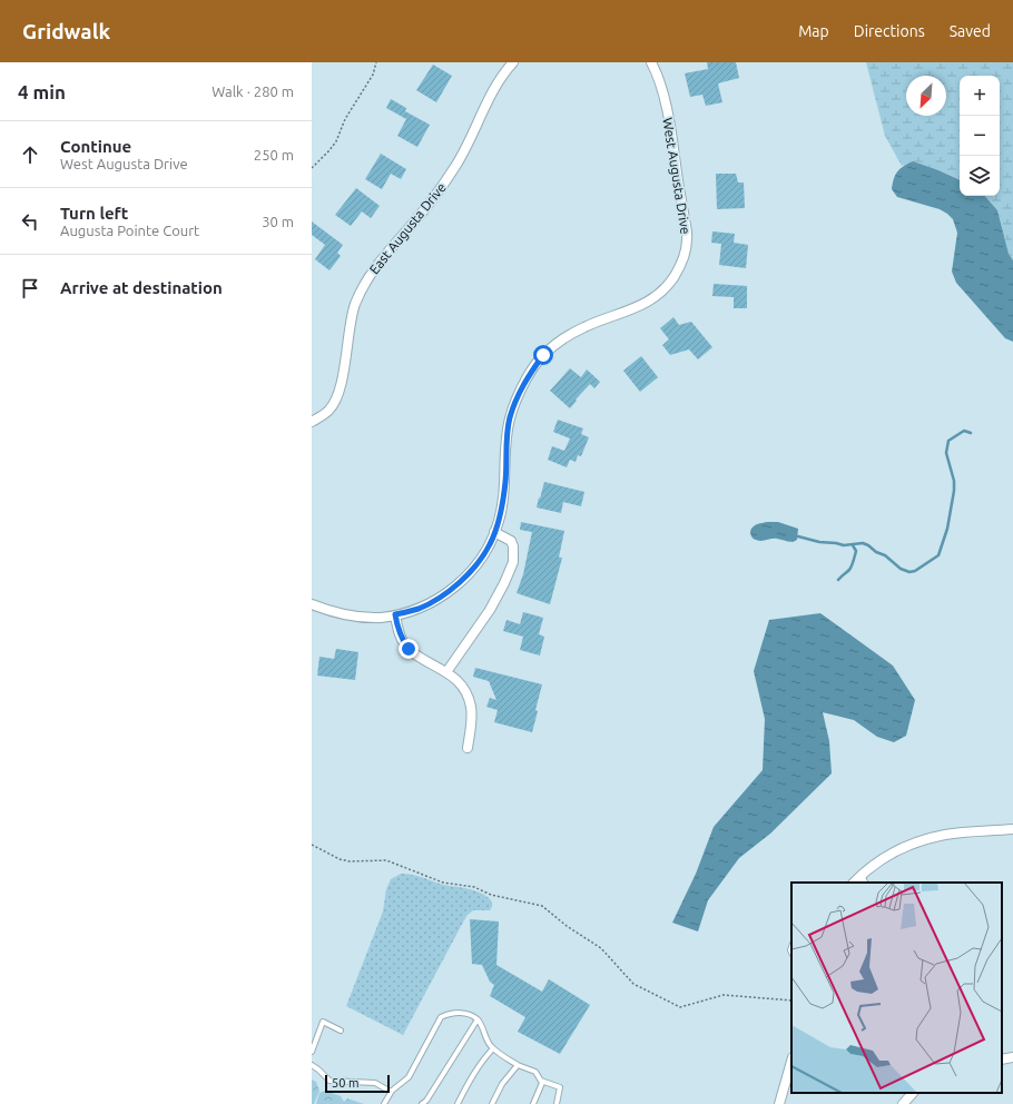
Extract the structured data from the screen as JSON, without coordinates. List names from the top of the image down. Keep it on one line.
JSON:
{"streets":{"street":["West Augusta Drive","East Augusta Drive"]},"scale_bar":"50 m","north":"bottom left","page":{"header":"Gridwalk","nav":["Map","Directions","Saved"],"heading":["4 min","Walk · 280 m"],"map_buttons":["+","−"],"list":[["Continue","West Augusta Drive","250 m"],["Turn left","Augusta Pointe Court","30 m"],"Arrive at destination"],"scale":"50 m"}}
